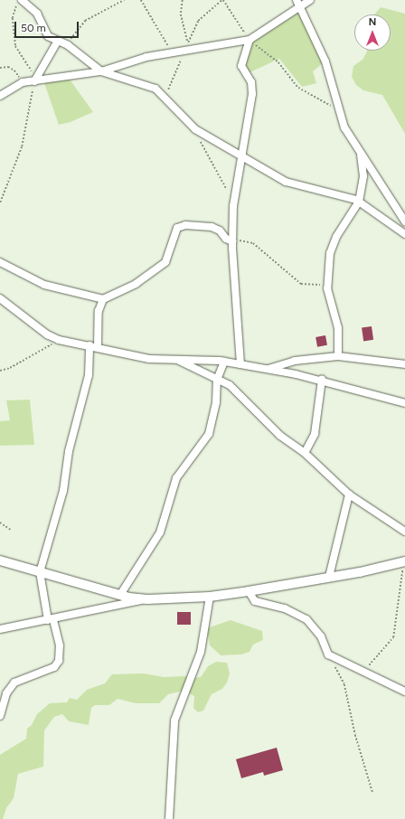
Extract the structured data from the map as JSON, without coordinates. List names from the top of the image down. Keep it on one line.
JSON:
{"scale_bar":"50 m","north":"top"}
